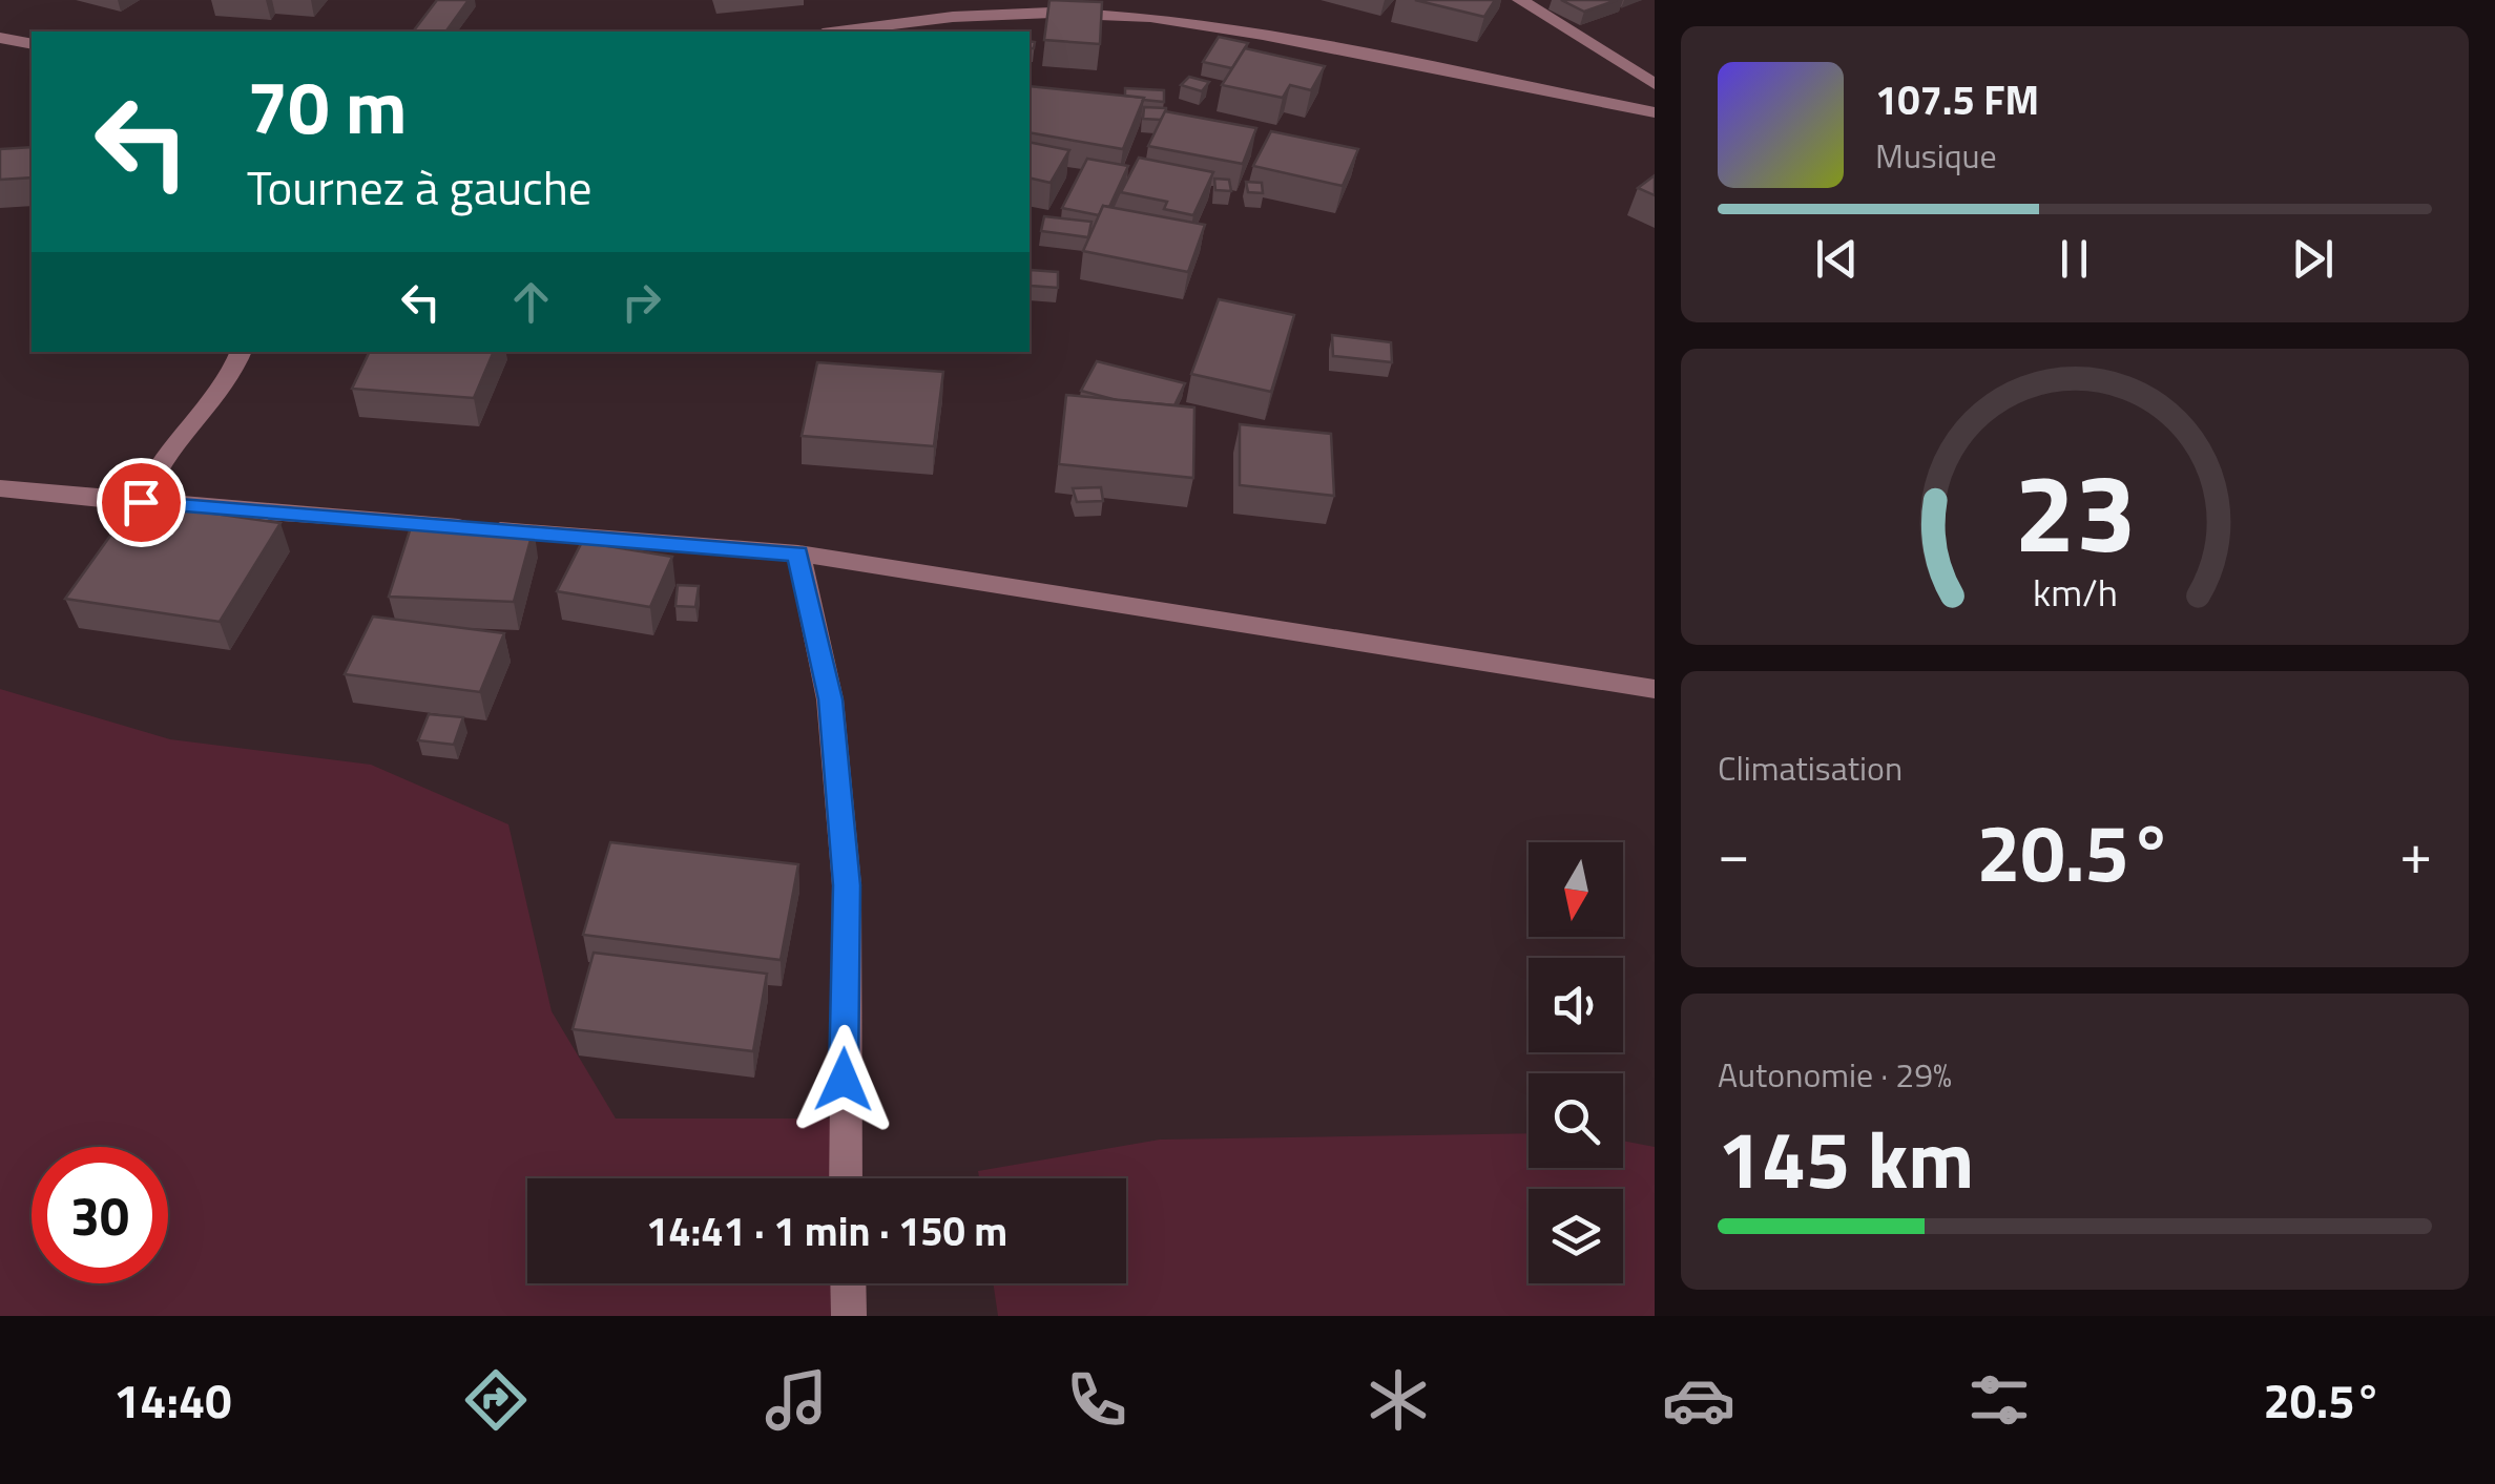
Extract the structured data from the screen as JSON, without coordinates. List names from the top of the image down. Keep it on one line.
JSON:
{"north":"bottom","page":{"turn":["70 m","Tournez à gauche"],"song":["107.5 FM","Musique"],"tile":["Climatisation",["Autonomie · 29%","145 km"]],"heat":["−","20.5°","+"],"limit":"30","trip":"14:41 · 1 min · 150 m","tabs":["14:40","20.5°"],"gauge":["23","km/h"]}}
